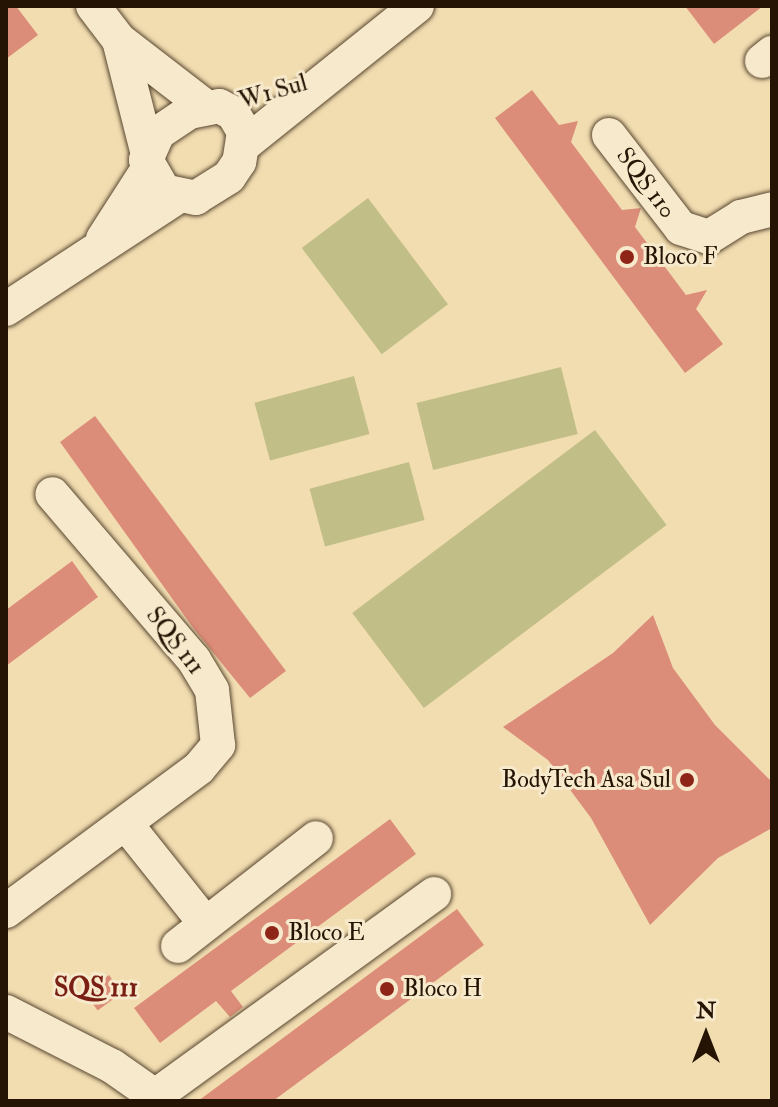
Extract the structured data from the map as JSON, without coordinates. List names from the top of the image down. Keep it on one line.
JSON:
{"streets":{"street":["W1 Sul","SQS 110","SQS 111"]},"districts":["SQS 111"],"places":["Bloco F","BodyTech Asa Sul","Bloco E","Bloco H"],"north":"top"}
